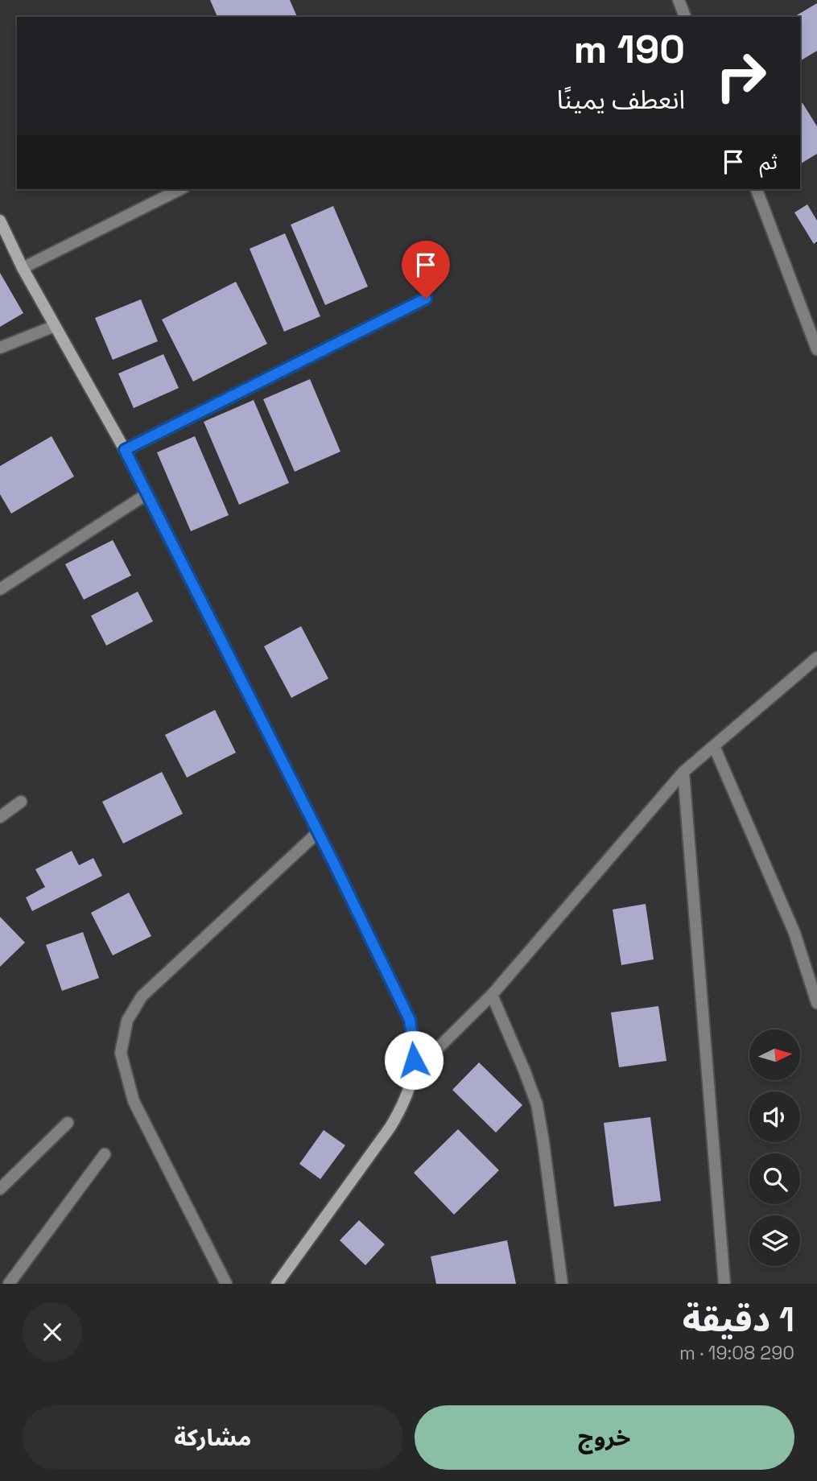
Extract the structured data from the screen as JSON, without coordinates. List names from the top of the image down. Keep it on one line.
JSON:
{"north":"right","page":{"turn":["190 m","انعطف يمينًا"],"then":"ثم","heading":["1 دقيقة","290 m · 19:08"],"buttons":["خروج","مشاركة"]}}
